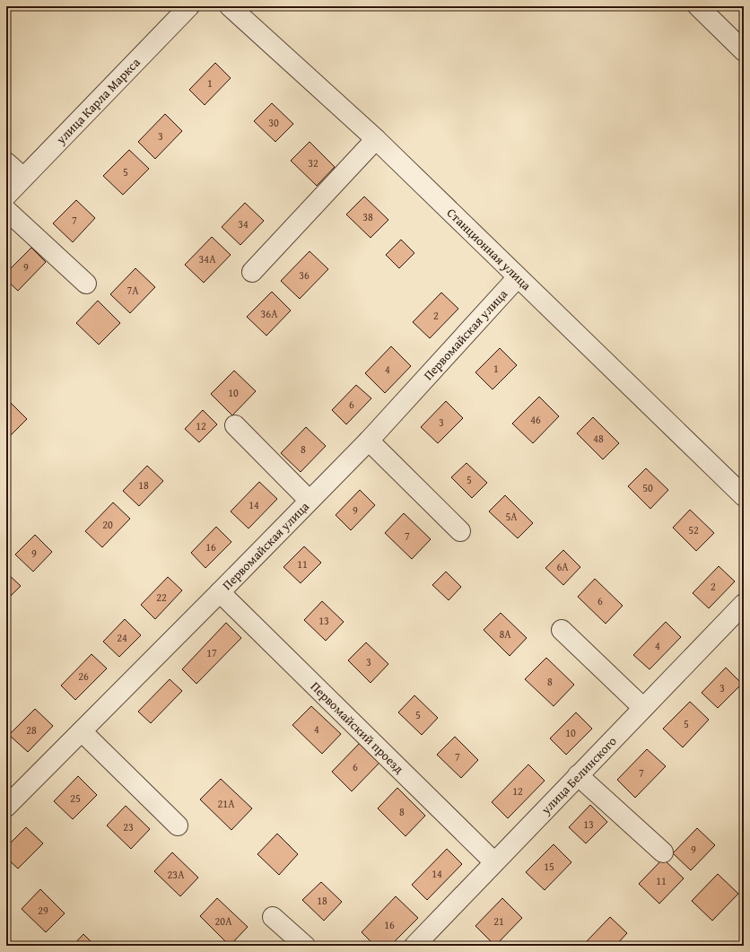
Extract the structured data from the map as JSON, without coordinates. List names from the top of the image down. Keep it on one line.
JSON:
{"streets":{"street":["улица Карла Маркса","Станционная улица","Первомайская улица","Первомайский проезд","улица Белинского"]},"crossings":[["Станционная улица","Первомайская улица"],["Первомайская улица","Первомайский проезд"],["Первомайский проезд","улица Белинского"]],"house_numbers":["1","30","3","32","5","38","7","34","34А","9","36","7А","36А","2","1","4","10","6","46","3","12","48","8","5","18","50","14","9","5А","20","52","7","16","9","11","6А","2","22","6","13","8А","24","4","17","3","26","8","3","5","5","4","28","10","7","6","7","12","25","21А","8","13","23","9","15","14","23А","11","18","29","20А","21","16"]}
